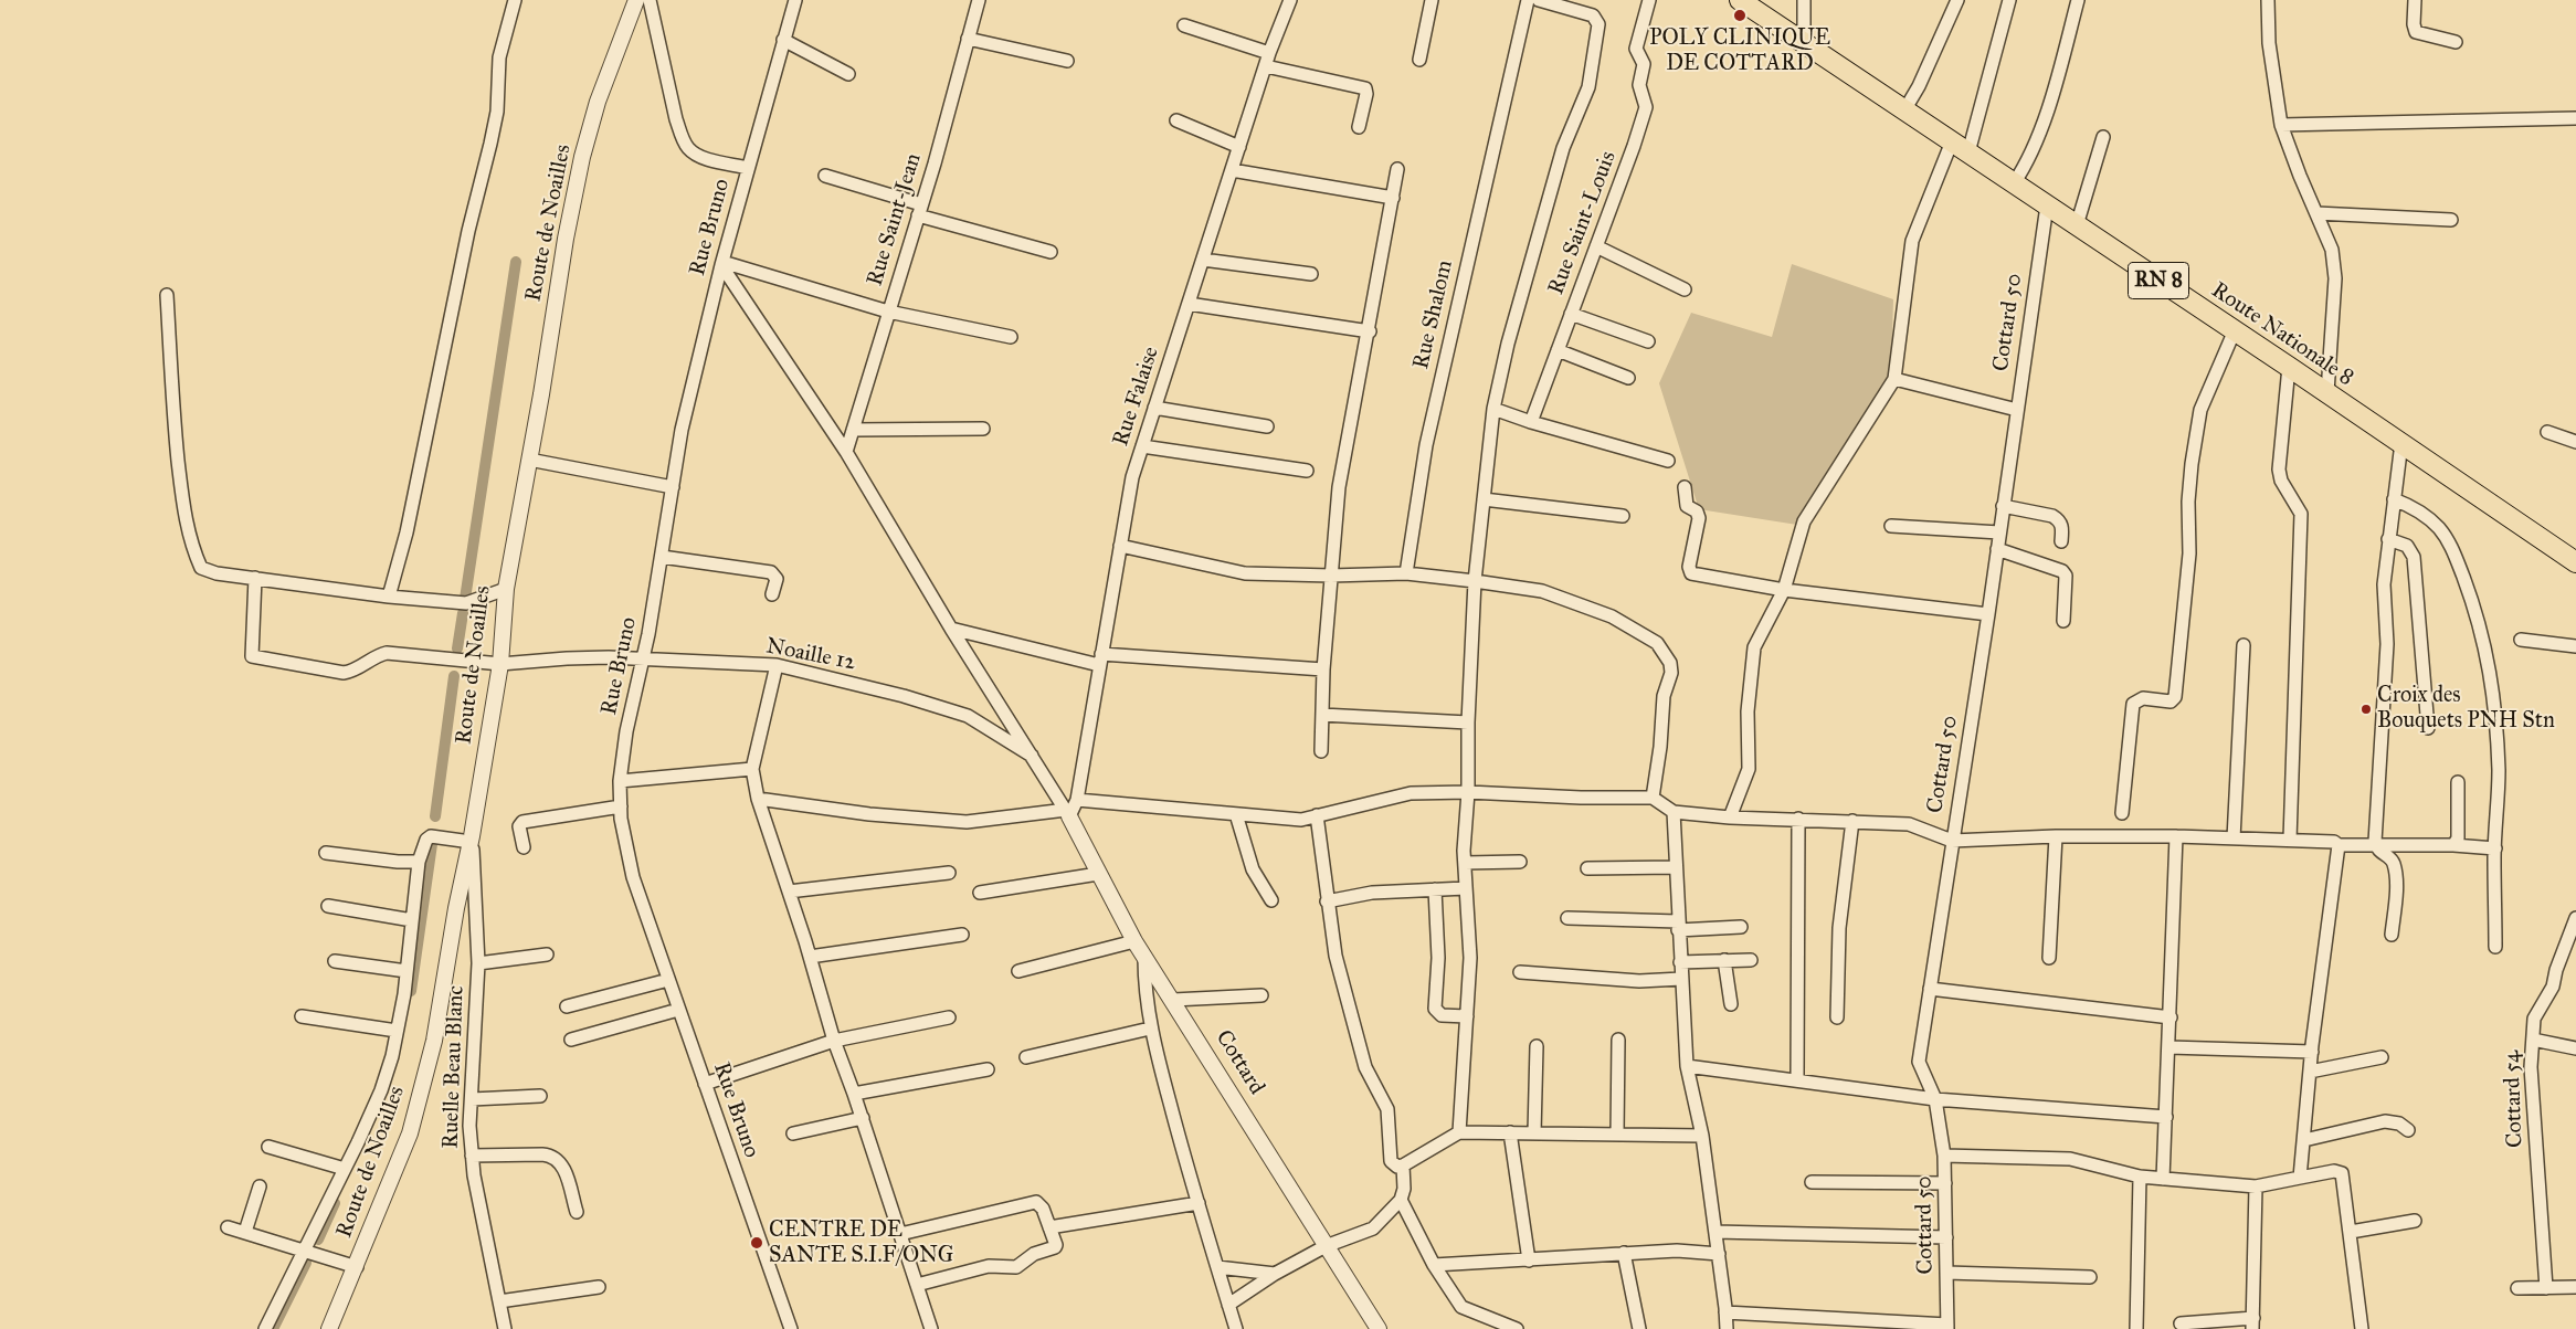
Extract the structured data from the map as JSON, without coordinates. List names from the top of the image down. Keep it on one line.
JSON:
{"streets":{"main road":["RN 8","Route Nationale 8"],"street":["Rue Saint-Jean","Route de Noailles","Rue Saint-Louis","Rue Bruno","Rue Shalom","Cottard 50","Rue Falaise","Noaille 12","Cottard","Ruelle Beau Blanc","Cottard 54"]},"crossings":[["Route de Noailles","Noaille 12"],["Route de Noailles","Ruelle Beau Blanc"],["Rue Bruno","Noaille 12"],["Cottard 50","Route Nationale 8"],["Rue Falaise","Cottard"]],"places":["POLY CLINIQUE DE COTTARD","Croix des Bouquets PNH Stn","CENTRE DE SANTE S.I.F/ONG"]}
